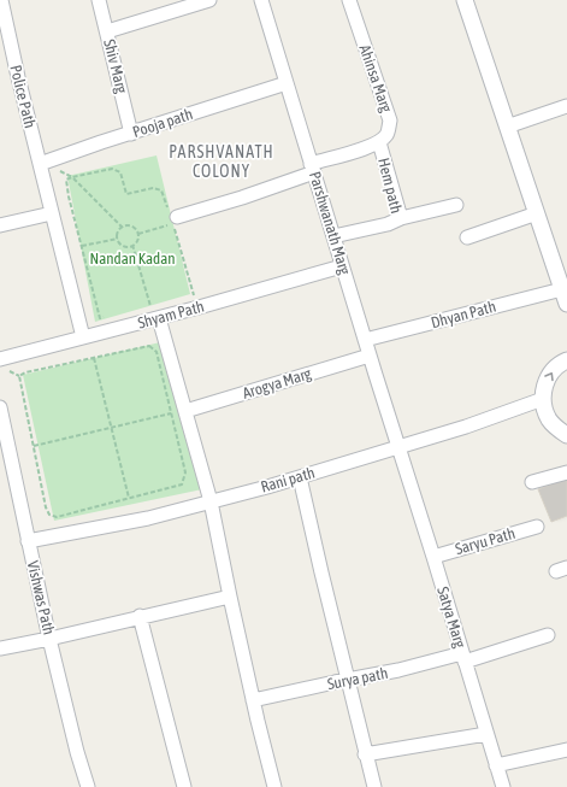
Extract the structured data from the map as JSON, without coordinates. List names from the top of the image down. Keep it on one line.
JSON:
{"streets":{"street":["Shiv Marg","Ahinsa Marg","Police Path","Pooja path","Hem path","Parshwanath Marg","Shyam Path","Dhyan Path","Arogya Marg","Rani path","Saryu Path","Vishwas Path","Satya Marg","Surya path"]},"crossings":[["Shiv Marg","Pooja path"],["Ahinsa Marg","Hem path"],["Police Path","Pooja path"],["Police Path","Shyam Path"],["Pooja path","Parshwanath Marg"],["Hem path","Parshwanath Marg"],["Parshwanath Marg","Shyam Path"],["Parshwanath Marg","Dhyan Path"],["Parshwanath Marg","Arogya Marg"],["Parshwanath Marg","Rani path"],["Parshwanath Marg","Satya Marg"],["Rani path","Vishwas Path"],["Rani path","Satya Marg"],["Saryu Path","Satya Marg"],["Satya Marg","Surya path"]],"districts":["PARSHVANATH COLONY"],"parks":["Nandan Kadan"]}
